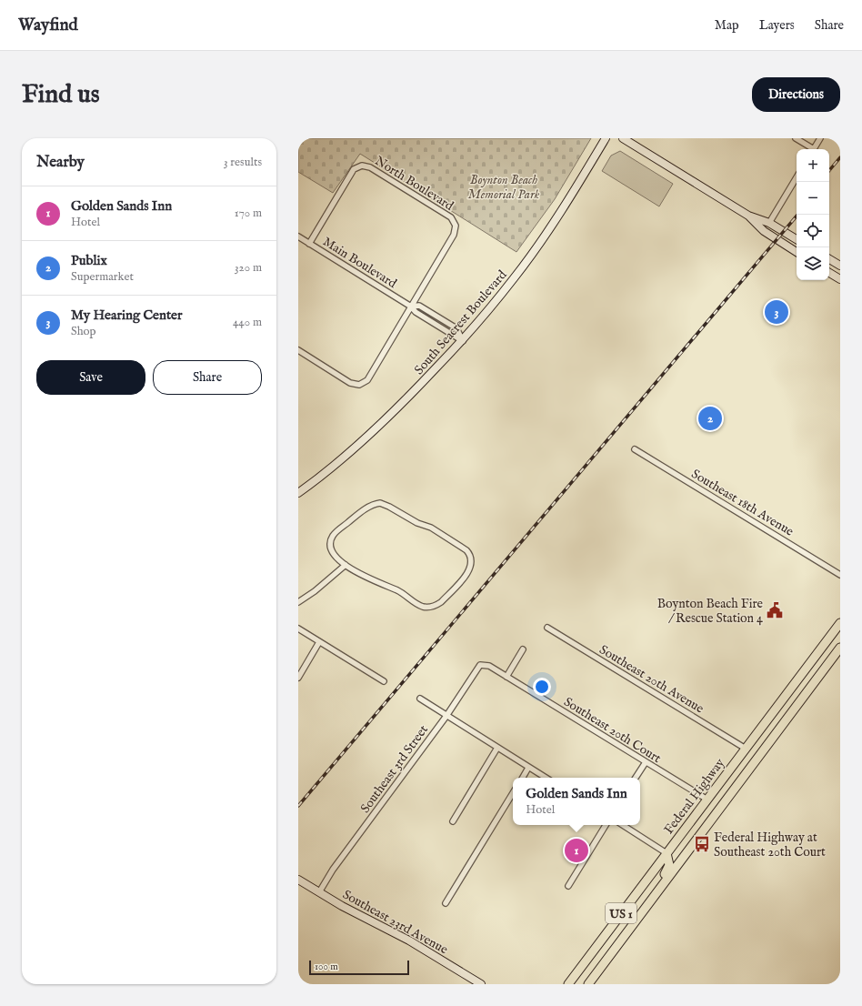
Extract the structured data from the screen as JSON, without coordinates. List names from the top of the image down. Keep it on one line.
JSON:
{"streets":{"main road":["Federal Highway","US 1"],"street":["North Boulevard","Main Boulevard","South Seacrest Boulevard","Southeast 18th Avenue","Southeast 20th Avenue","Southeast 20th Court","Southeast 3rd Street","Southeast 23rd Avenue"]},"crossings":[["North Boulevard","Main Boulevard"],["Main Boulevard","South Seacrest Boulevard"],["Southeast 20th Avenue","Federal Highway"],["Southeast 20th Court","Southeast 3rd Street"],["Southeast 20th Court","Federal Highway"],["Southeast 3rd Street","Southeast 23rd Avenue"]],"parks":["Boynton Beach Memorial Park"],"places":{"public building":["Boynton Beach Fire / Rescue Station 4"],"bus stop":["Federal Highway at Southeast 20th Court"]},"scale_bar":"100 m","page":{"header":"Wayfind","nav":["Map","Layers","Share"],"buttons":["Directions",["Save","Share"]],"title":"Find us","heading":["Nearby","3 results"],"map_buttons":["+","−"],"list":[{"mark":"1","name":"Golden Sands Inn","note":"Hotel","value":"170 m"},{"mark":"2","name":"Publix","note":"Supermarket","value":"320 m"},{"mark":"3","name":"My Hearing Center","note":"Shop","value":"440 m"}],"pins":["3","2","1"],"popup":["Golden Sands Inn","Hotel"],"scale":"100 m"}}
